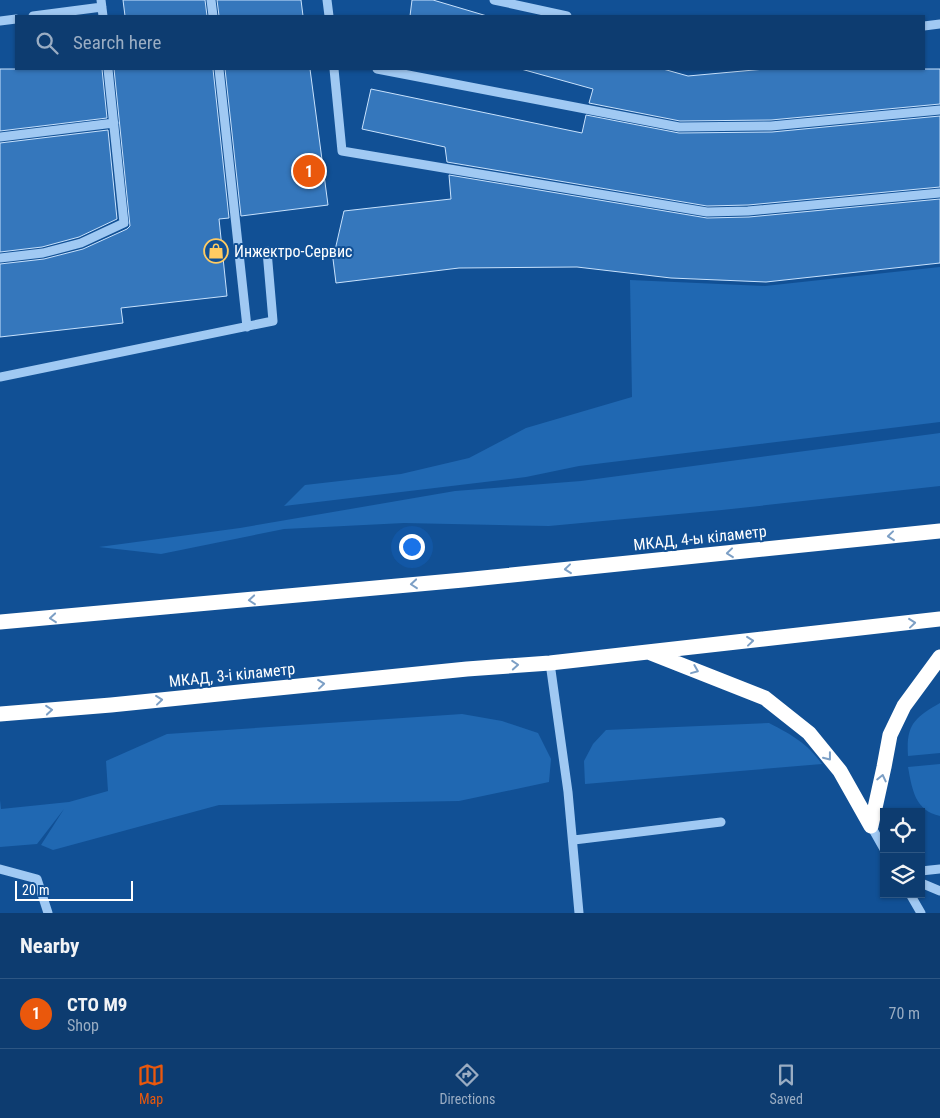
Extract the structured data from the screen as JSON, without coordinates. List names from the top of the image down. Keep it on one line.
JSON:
{"streets":{"highway":["МКАД, 4-ы кіламетр","МКАД, 3-і кіламетр"]},"one_way":["МКАД, 3-і кіламетр"],"places":{"shop":["Инжектро-Сервис"]},"scale_bar":"20 m","page":{"search":"Search here","pins":"1","scale":"20 m","heading":"Nearby","list":[{"mark":"1","name":"СТО М9","note":"Shop","value":"70 m"}],"nav":["Map","Directions","Saved"]}}
